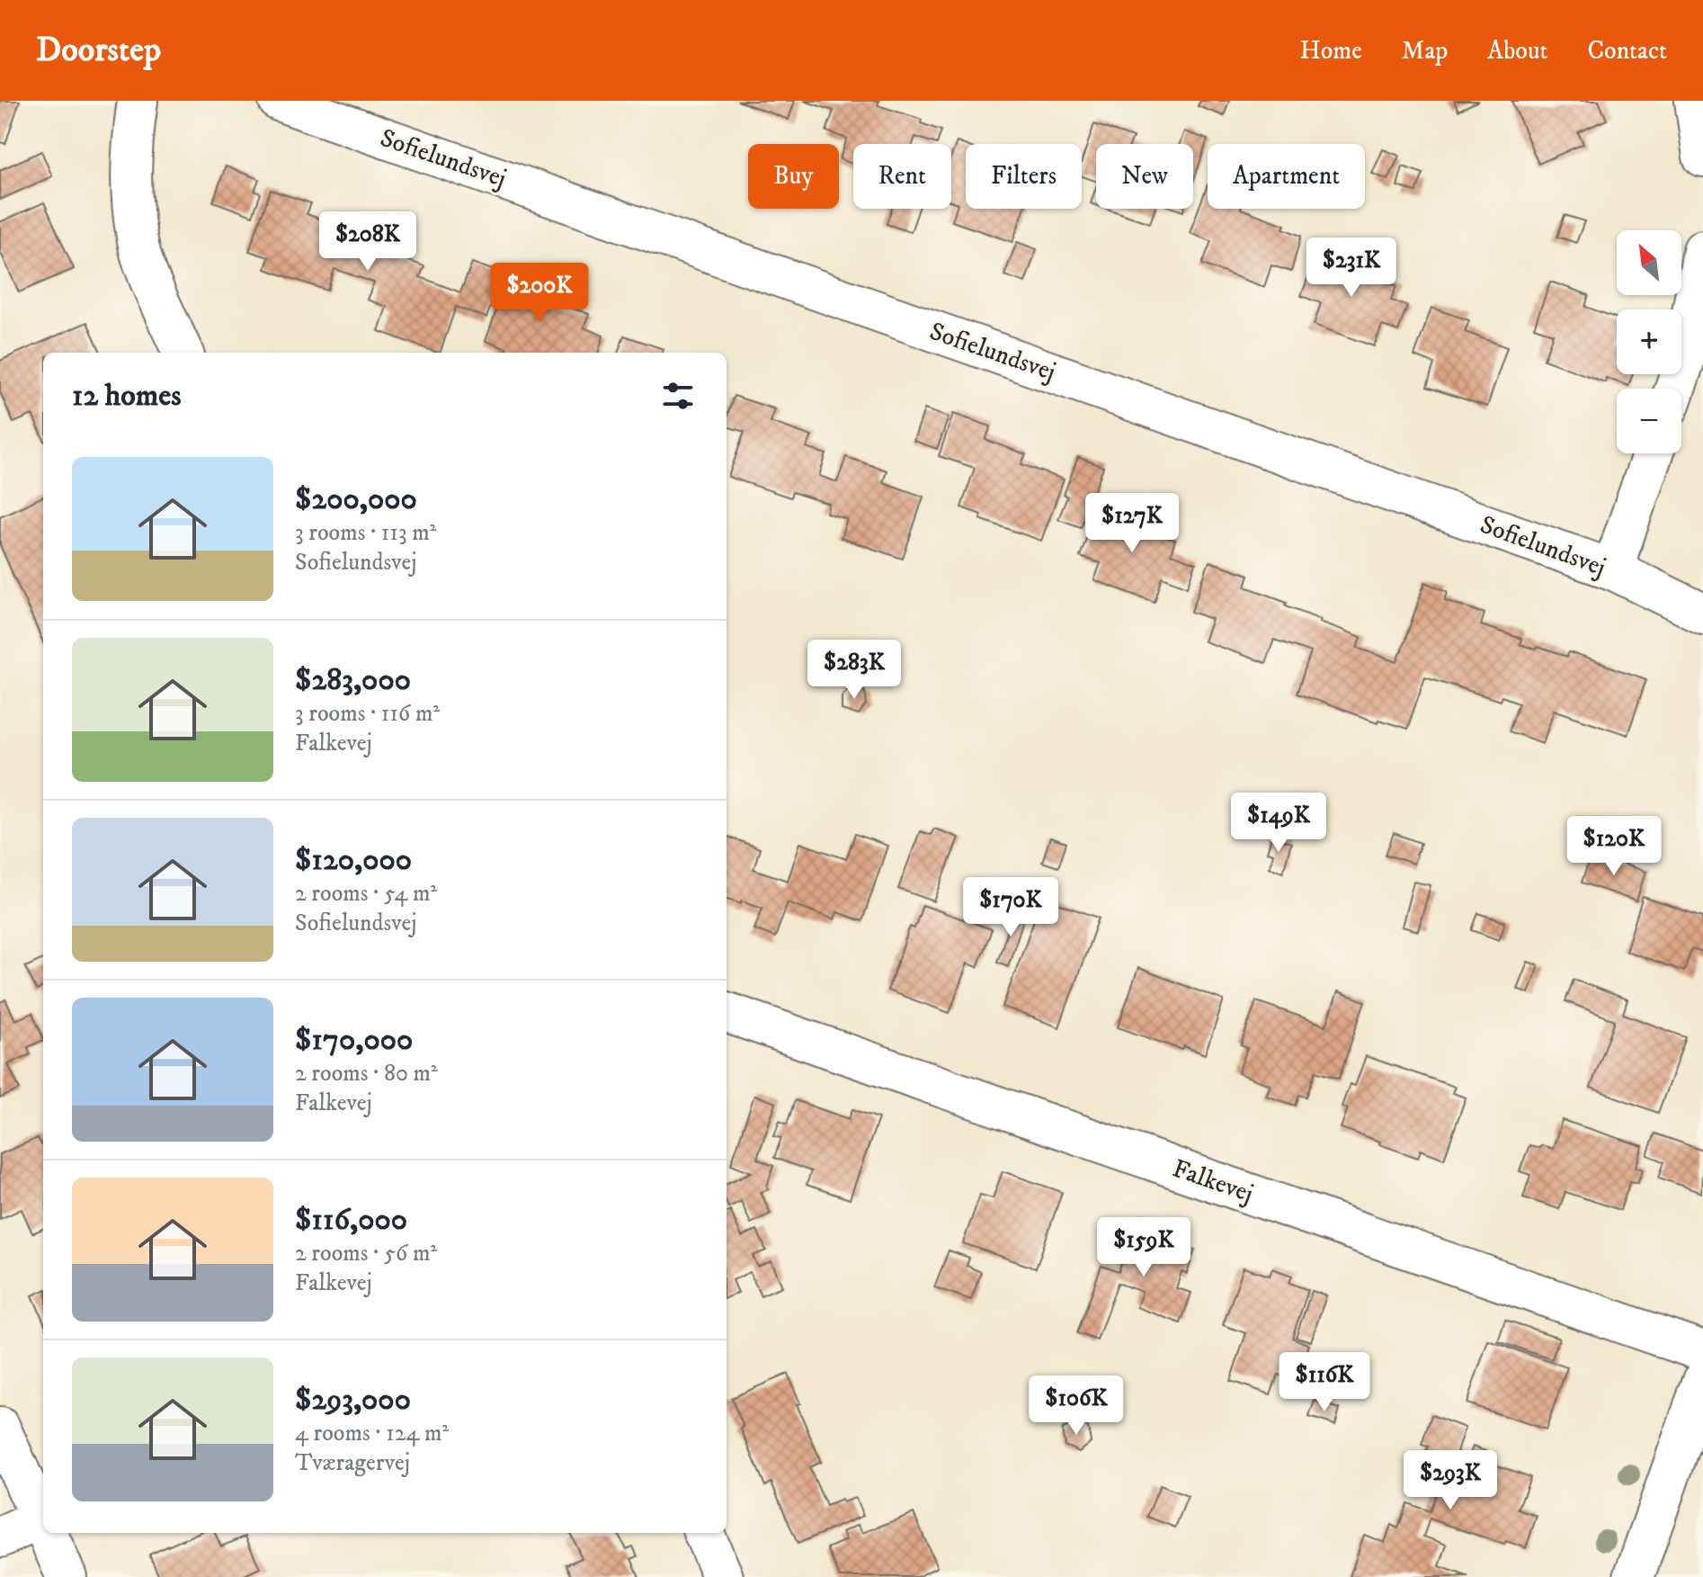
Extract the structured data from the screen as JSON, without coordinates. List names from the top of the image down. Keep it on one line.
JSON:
{"streets":{"street":["Sofielundsvej","Falkevej"]},"north":"top left","page":{"header":"Doorstep","nav":["Home","Map","About","Contact"],"chip":["Buy","Rent","Filters","New","Apartment"],"price":["$208K","$231K","$200K","$127K","$283K","$149K","$120K","$170K","$159K","$116K","$106K","$293K"],"map_buttons":["+","−"],"heading":"12 homes","list":[{"name":"$200,000","note":"3 rooms · 113 m² · Sofielundsvej"},{"name":"$283,000","note":"3 rooms · 116 m² · Falkevej"},{"name":"$120,000","note":"2 rooms · 54 m² · Sofielundsvej"},{"name":"$170,000","note":"2 rooms · 80 m² · Falkevej"},{"name":"$116,000","note":"2 rooms · 56 m² · Falkevej"},{"name":"$293,000","note":"4 rooms · 124 m² · Tværagervej"}]}}
